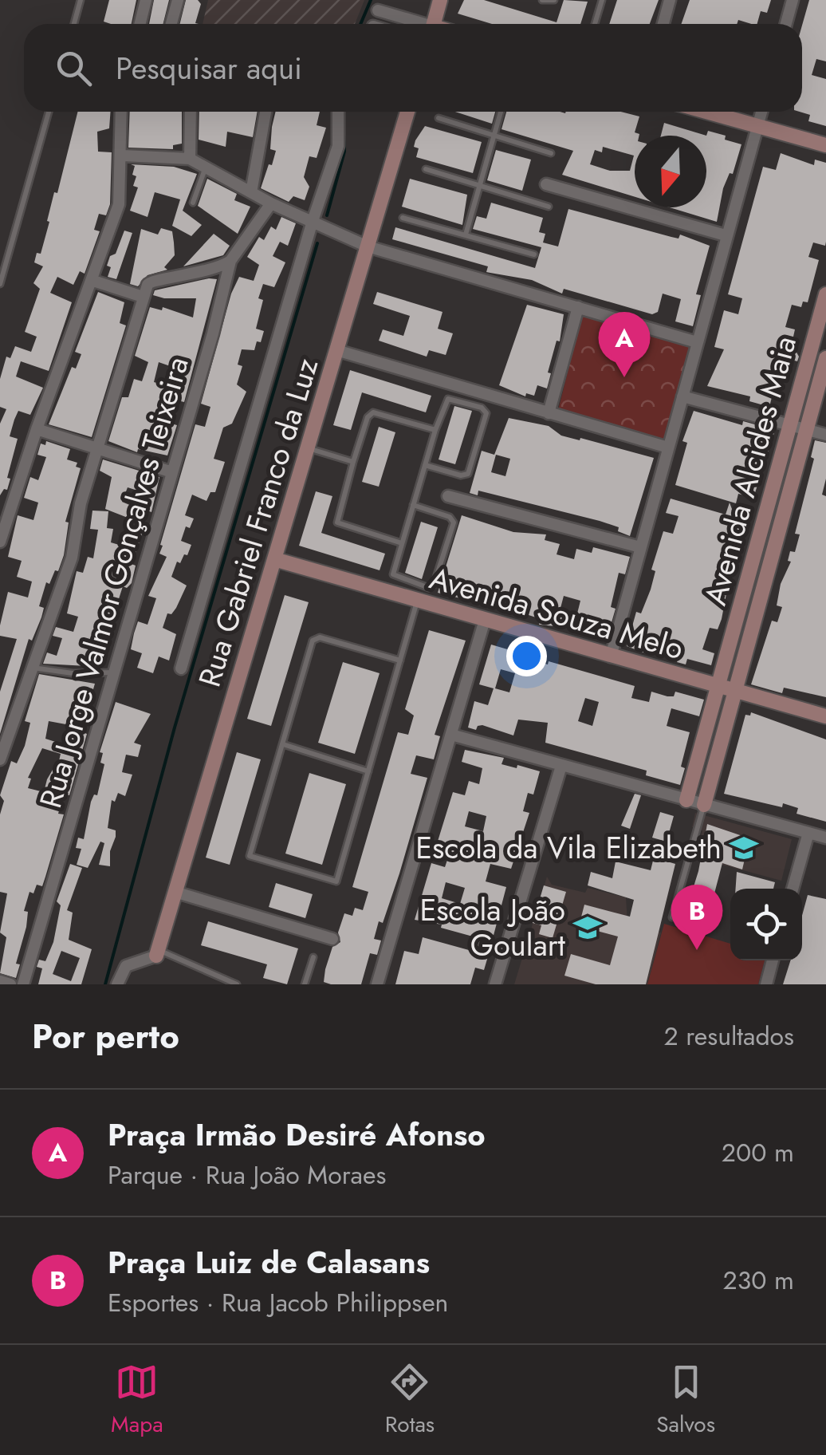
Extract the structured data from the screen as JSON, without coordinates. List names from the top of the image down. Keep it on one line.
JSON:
{"streets":{"street":["Avenida Alcides Maia","Rua Gabriel Franco da Luz","Rua Jorge Valmor Gonçalves Teixeira","Avenida Souza Melo"]},"crossings":[["Avenida Alcides Maia","Avenida Souza Melo"],["Rua Gabriel Franco da Luz","Avenida Souza Melo"]],"places":{"school or university":["Escola da Vila Elizabeth","Escola João Goulart"]},"north":"bottom","page":{"search":"Pesquisar aqui","pins":["A","B"],"heading":["Por perto","2 resultados"],"list":[{"mark":"A","name":"Praça Irmão Desiré Afonso","note":"Parque · Rua João Moraes","value":"200 m"},{"mark":"B","name":"Praça Luiz de Calasans","note":"Esportes · Rua Jacob Philippsen","value":"230 m"}],"nav":["Mapa","Rotas","Salvos"]}}
